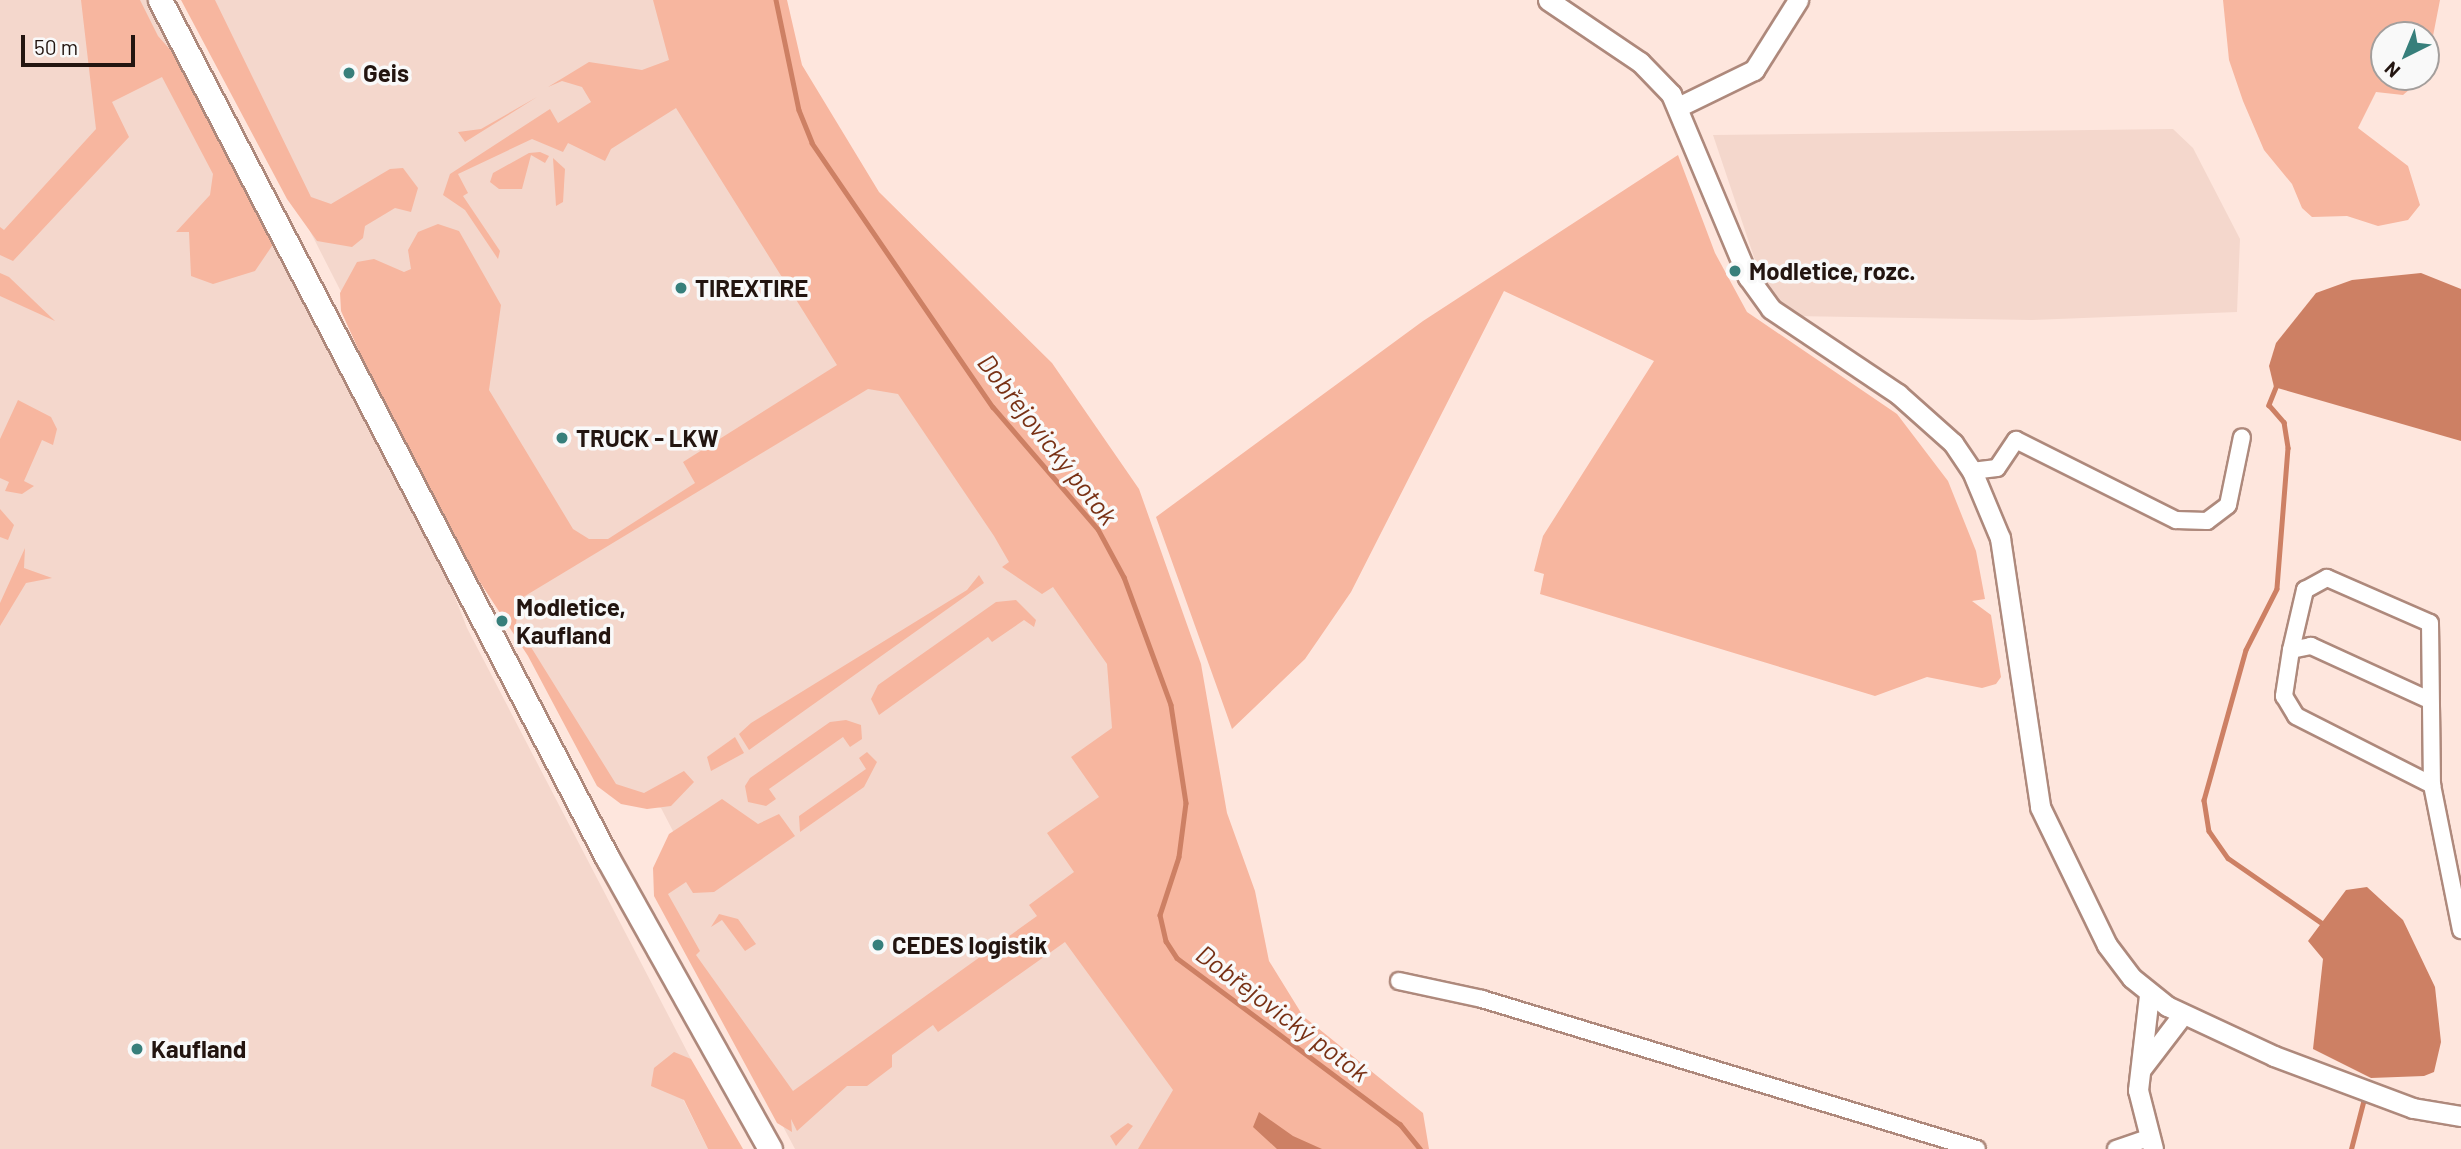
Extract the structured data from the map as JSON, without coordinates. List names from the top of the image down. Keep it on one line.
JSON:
{"water":["Dobřejovický potok"],"places":["Geis","Modletice, rozc.","TIREXTIRE","TRUCK - LKW","Modletice, Kaufland","CEDES logistik","Kaufland"],"scale_bar":"50 m","north":"bottom left"}
